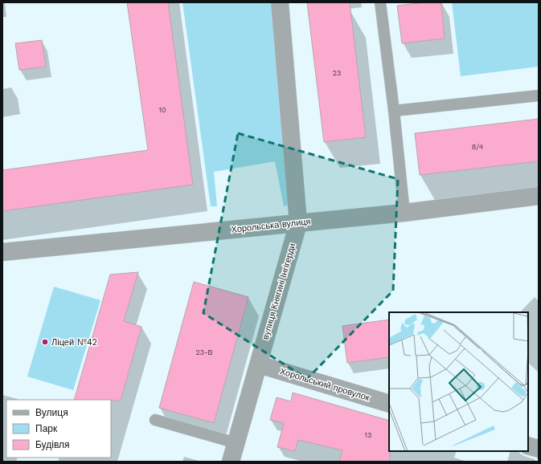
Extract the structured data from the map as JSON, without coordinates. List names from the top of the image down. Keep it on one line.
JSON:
{"streets":{"street":["Хорольська вулиця","вулиця Княгині Інгігерди","Хорольський провулок"]},"crossings":[["Хорольська вулиця","вулиця Княгині Інгігерди"],["вулиця Княгині Інгігерди","Хорольський провулок"]],"places":["Ліцей №42"],"house_numbers":["23","10","8/4","23-В","13"],"legend":["Вулиця","Парк","Будівля"]}
